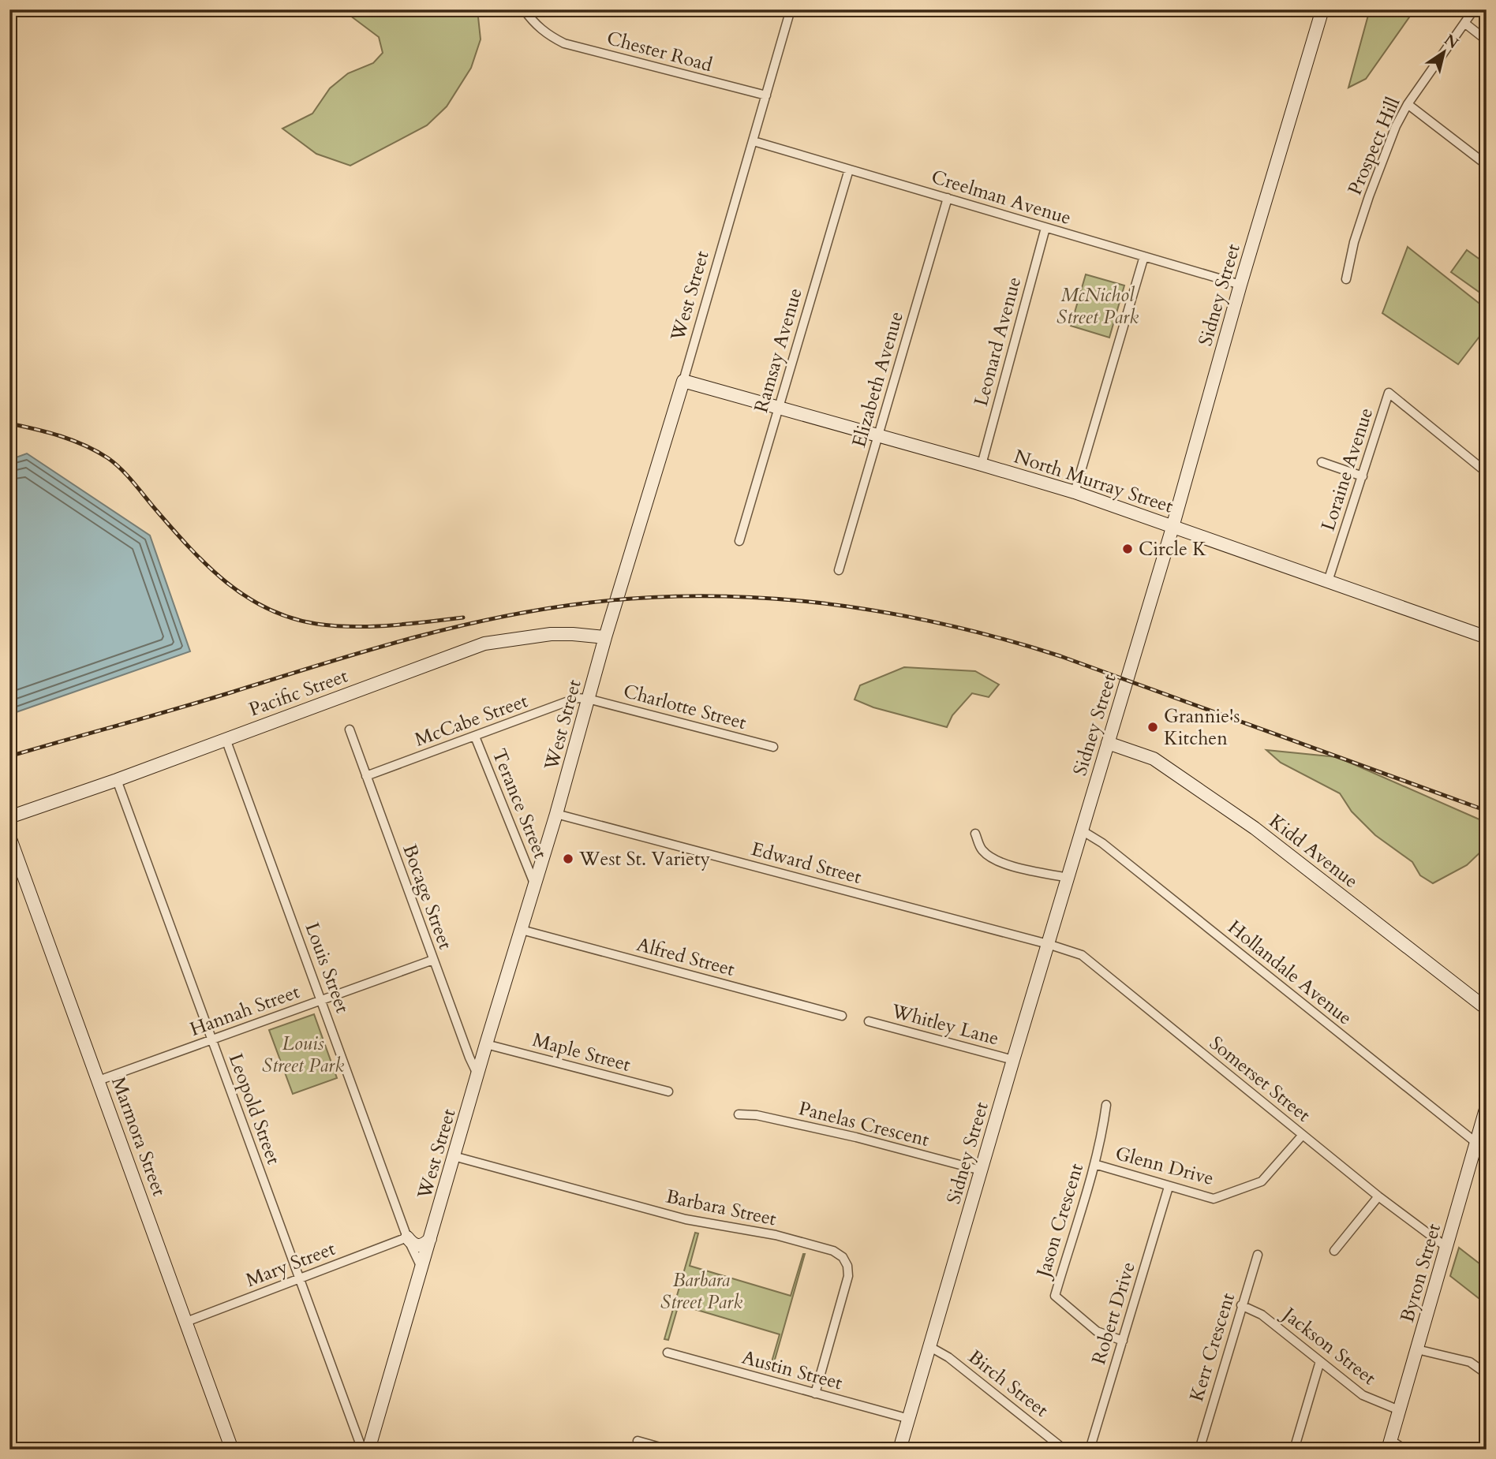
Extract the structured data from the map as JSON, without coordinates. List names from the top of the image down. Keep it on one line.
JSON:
{"streets":{"street":["Chester Road","Prospect Hill","Creelman Avenue","Sidney Street","West Street","Leonard Avenue","Ramsay Avenue","Elizabeth Avenue","Loraine Avenue","North Murray Street","Pacific Street","Charlotte Street","McCabe Street","Terance Street","Kidd Avenue","Edward Street","Bocage Street","Alfred Street","Louis Street","Hollandale Avenue","Hannah Street","Whitley Lane","Maple Street","Somerset Street","Leopold Street","Panelas Crescent","Marmora Street","Glenn Drive","Barbara Street","Jason Crescent","Mary Street","Byron Street","Robert Drive","Jackson Street","Kerr Crescent","Austin Street","Birch Street"]},"crossings":[["Chester Road","West Street"],["Creelman Avenue","Sidney Street"],["Creelman Avenue","West Street"],["Creelman Avenue","Leonard Avenue"],["Creelman Avenue","Ramsay Avenue"],["Creelman Avenue","Elizabeth Avenue"],["Sidney Street","North Murray Street"],["Sidney Street","Kidd Avenue"],["Sidney Street","Edward Street"],["Sidney Street","Hollandale Avenue"],["Sidney Street","Whitley Lane"],["Sidney Street","Somerset Street"],["Sidney Street","Panelas Crescent"],["Sidney Street","Austin Street"],["Sidney Street","Birch Street"],["West Street","North Murray Street"],["West Street","Pacific Street"],["West Street","Charlotte Street"],["West Street","McCabe Street"],["West Street","Terance Street"],["West Street","Edward Street"],["West Street","Bocage Street"],["West Street","Alfred Street"],["West Street","Louis Street"],["West Street","Maple Street"],["West Street","Barbara Street"],["Leonard Avenue","North Murray Street"],["Ramsay Avenue","North Murray Street"],["Elizabeth Avenue","North Murray Street"],["Loraine Avenue","North Murray Street"],["Pacific Street","Louis Street"],["Pacific Street","Leopold Street"],["Charlotte Street","McCabe Street"],["McCabe Street","Terance Street"],["McCabe Street","Bocage Street"],["Edward Street","Somerset Street"],["Bocage Street","Hannah Street"],["Louis Street","Hannah Street"],["Louis Street","Mary Street"],["Hollandale Avenue","Byron Street"],["Hannah Street","Leopold Street"],["Hannah Street","Marmora Street"],["Somerset Street","Glenn Drive"],["Somerset Street","Byron Street"],["Leopold Street","Mary Street"],["Marmora Street","Mary Street"],["Glenn Drive","Jason Crescent"],["Glenn Drive","Robert Drive"],["Barbara Street","Austin Street"],["Jason Crescent","Robert Drive"],["Byron Street","Jackson Street"],["Jackson Street","Kerr Crescent"]],"parks":["McNichol Street Park","Louis Street Park","Barbara Street Park"],"places":["Circle K","Grannie's Kitchen","West St. Variety"],"north":"top right"}
